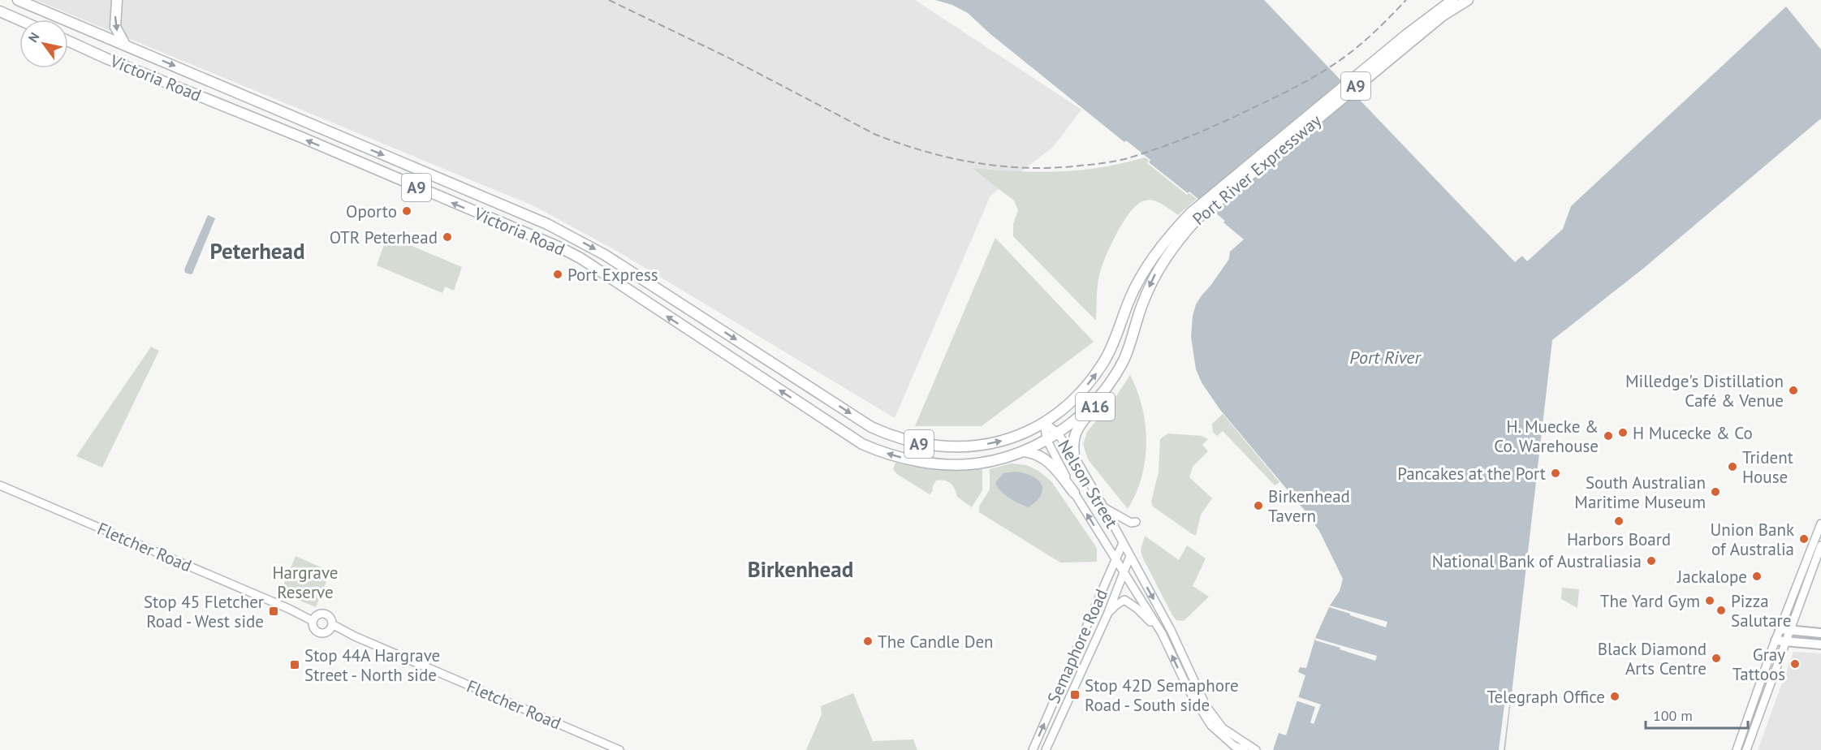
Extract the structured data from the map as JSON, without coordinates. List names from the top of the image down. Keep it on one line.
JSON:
{"streets":{"highway":["Victoria Road","A9","Port River Expressway","A16"],"main road":["Nelson Street","Fletcher Road","Semaphore Road"]},"crossings":[["Victoria Road","A9"],["Victoria Road","Port River Expressway"],["Victoria Road","Nelson Street"],["A9","Port River Expressway"],["A9","Nelson Street"],["Port River Expressway","A16"],["Port River Expressway","Nelson Street"],["A16","Nelson Street"],["Nelson Street","Semaphore Road"]],"districts":["Peterhead","Birkenhead"],"water":["Port River"],"parks":["Hargrave Reserve"],"places":{"other":["Oporto","OTR Peterhead","Port Express","Milledge's Distillation Café & Venue","H Mucecke & Co","H. Muecke & Co. Warehouse","Trident House","Pancakes at the Port","South Australian Maritime Museum","Birkenhead Tavern","Harbors Board","Union Bank of Australia","National Bank of Australiasia","Jackalope","The Yard Gym","Pizza Salutare","The Candle Den","Black Diamond Arts Centre","Gray Tattoos","Telegraph Office"],"transit":["Stop 45 Fletcher Road - West side","Stop 44A Hargrave Street - North side","Stop 42D Semaphore Road - South side"]},"scale_bar":"100 m","north":"top left"}
